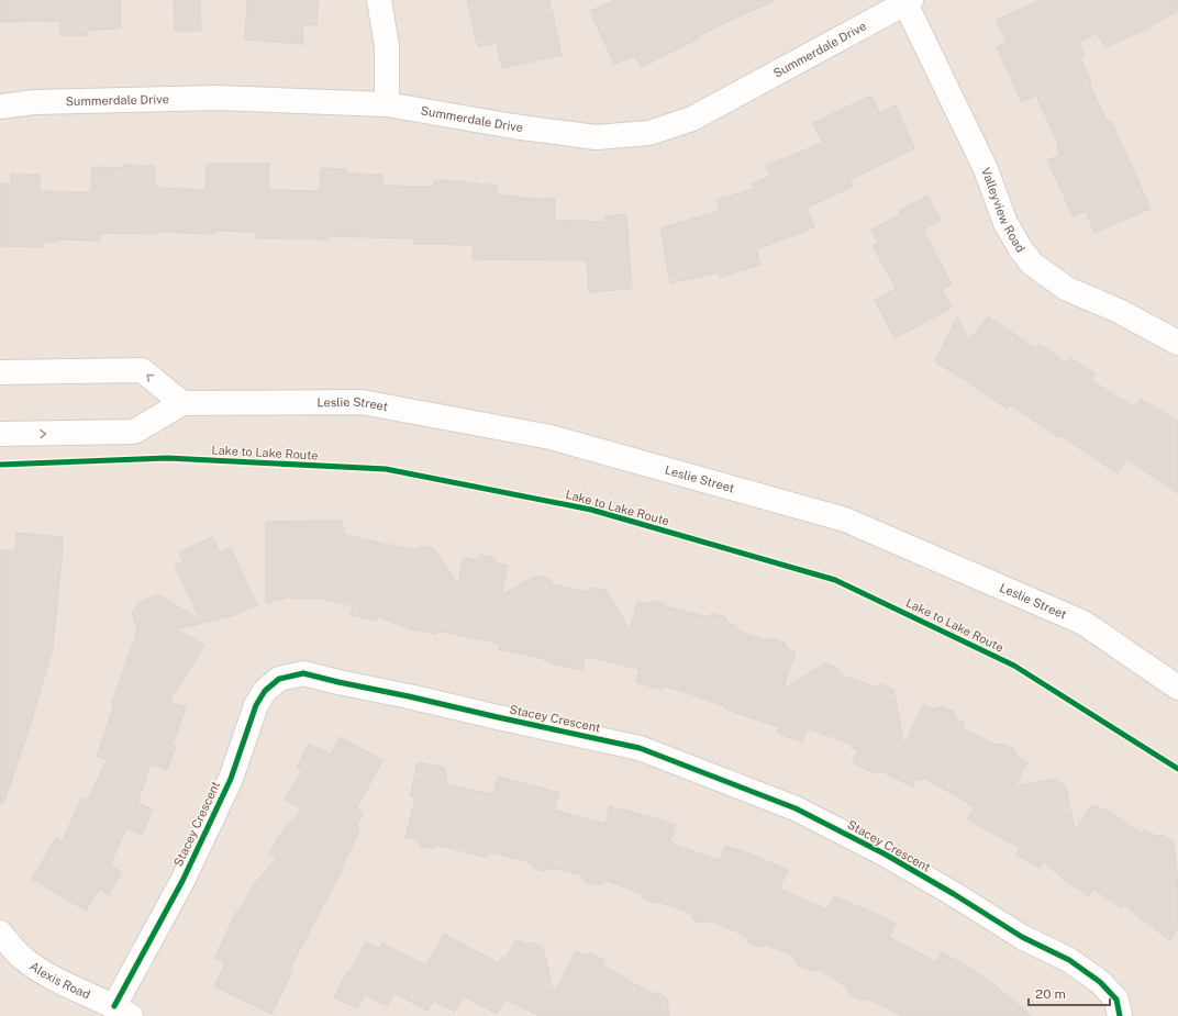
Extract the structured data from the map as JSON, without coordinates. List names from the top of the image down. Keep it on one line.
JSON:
{"streets":{"street":["Summerdale Drive","Valleyview Road","Leslie Street","Stacey Crescent","Alexis Road"],"cycle path":["Lake to Lake Route"]},"crossings":[["Summerdale Drive","Valleyview Road"],["Stacey Crescent","Alexis Road"]],"scale_bar":"20 m"}
